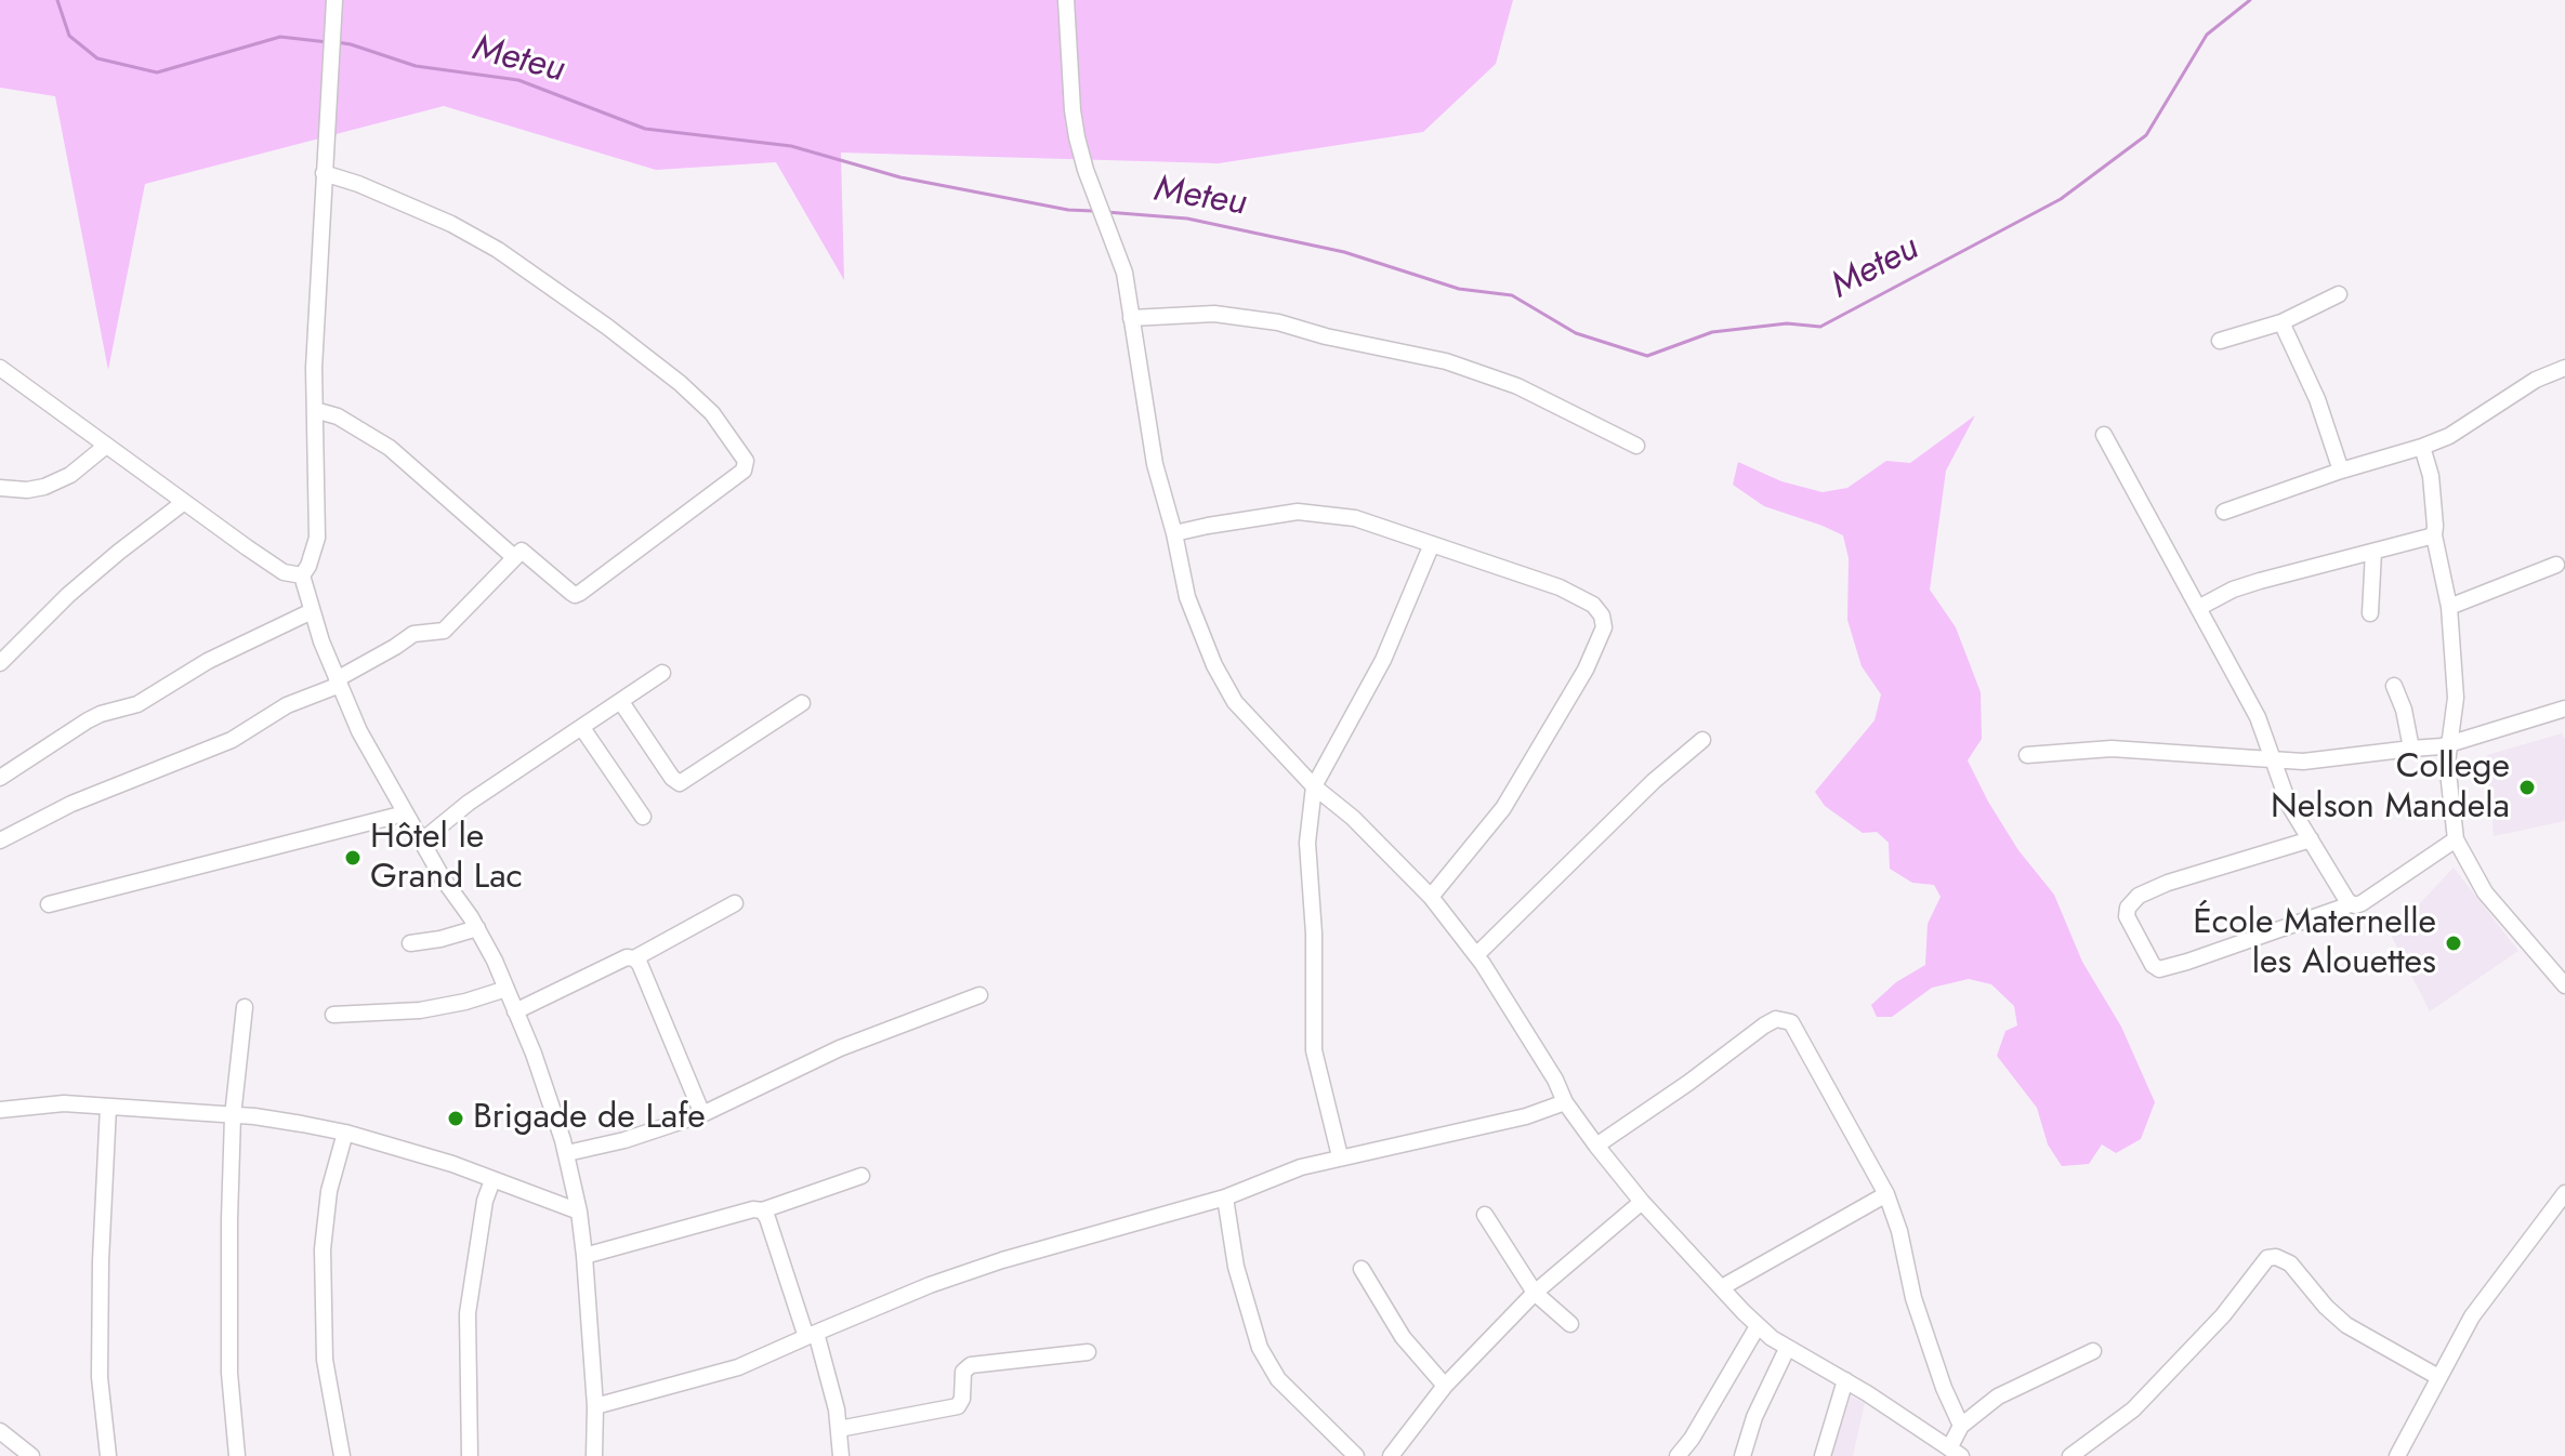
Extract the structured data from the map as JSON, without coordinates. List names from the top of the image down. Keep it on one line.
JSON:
{"water":["Meteu"],"places":["College Nelson Mandela","Hôtel le Grand Lac","École Maternelle les Alouettes","Brigade de Lafe"]}
